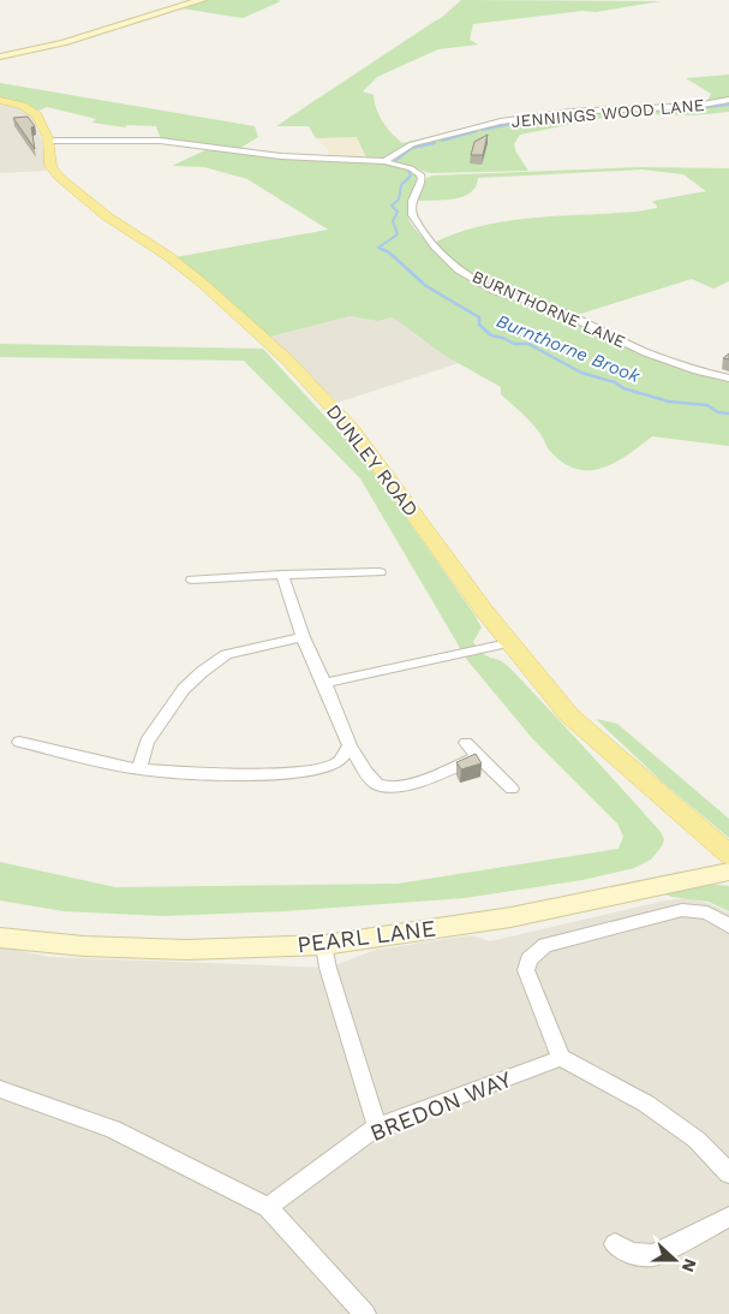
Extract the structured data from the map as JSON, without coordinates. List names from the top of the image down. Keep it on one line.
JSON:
{"streets":{"main road":["DUNLEY ROAD"],"street":["JENNINGS WOOD LANE","BURNTHORNE LANE","PEARL LANE","BREDON WAY"]},"crossings":[["JENNINGS WOOD LANE","BURNTHORNE LANE"],["BURNTHORNE LANE","DUNLEY ROAD"]],"water":["Burnthorne Brook"],"north":"right"}
